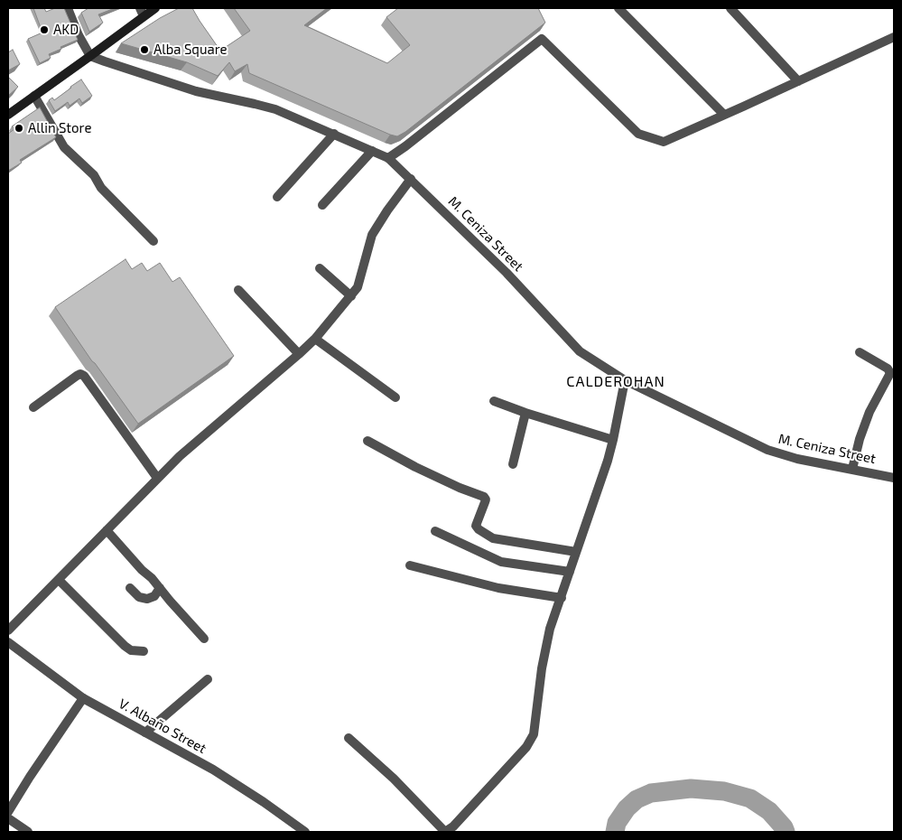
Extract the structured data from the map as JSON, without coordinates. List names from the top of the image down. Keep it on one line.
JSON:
{"streets":{"street":["M. Ceniza Street","V. Albaño Street"]},"districts":["CALDEROHAN"],"places":["AKD","Alba Square","Allin Store"]}
